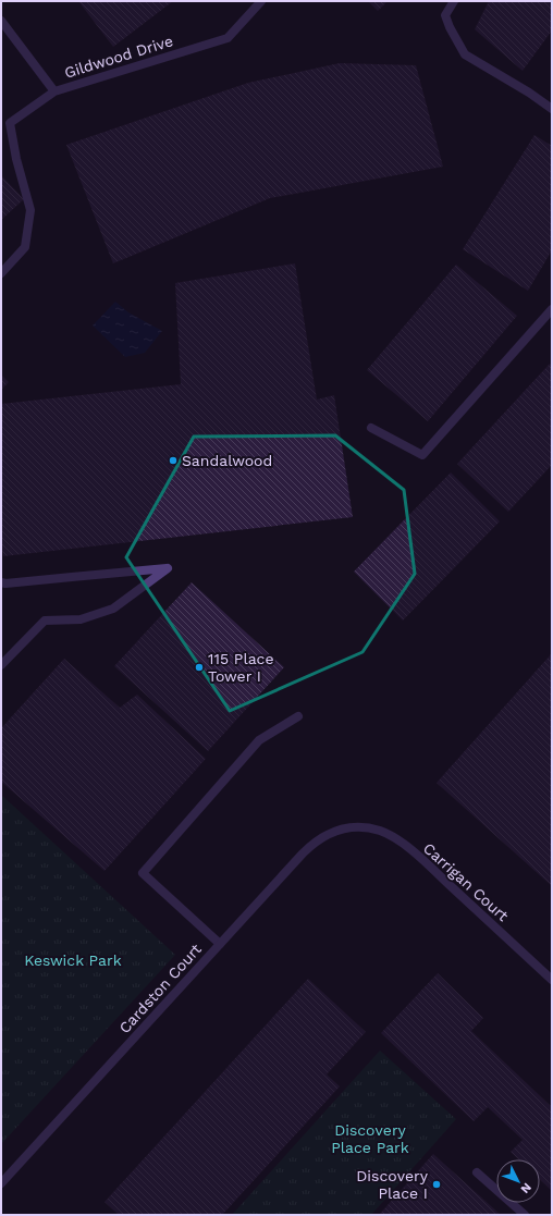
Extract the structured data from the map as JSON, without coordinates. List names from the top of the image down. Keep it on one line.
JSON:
{"streets":{"street":["Gildwood Drive","Carrigan Court","Cardston Court"]},"crossings":[["Carrigan Court","Cardston Court"]],"parks":["Keswick Park","Discovery Place Park"],"places":["Sandalwood","115 Place Tower I","Discovery Place I"],"north":"bottom right"}
